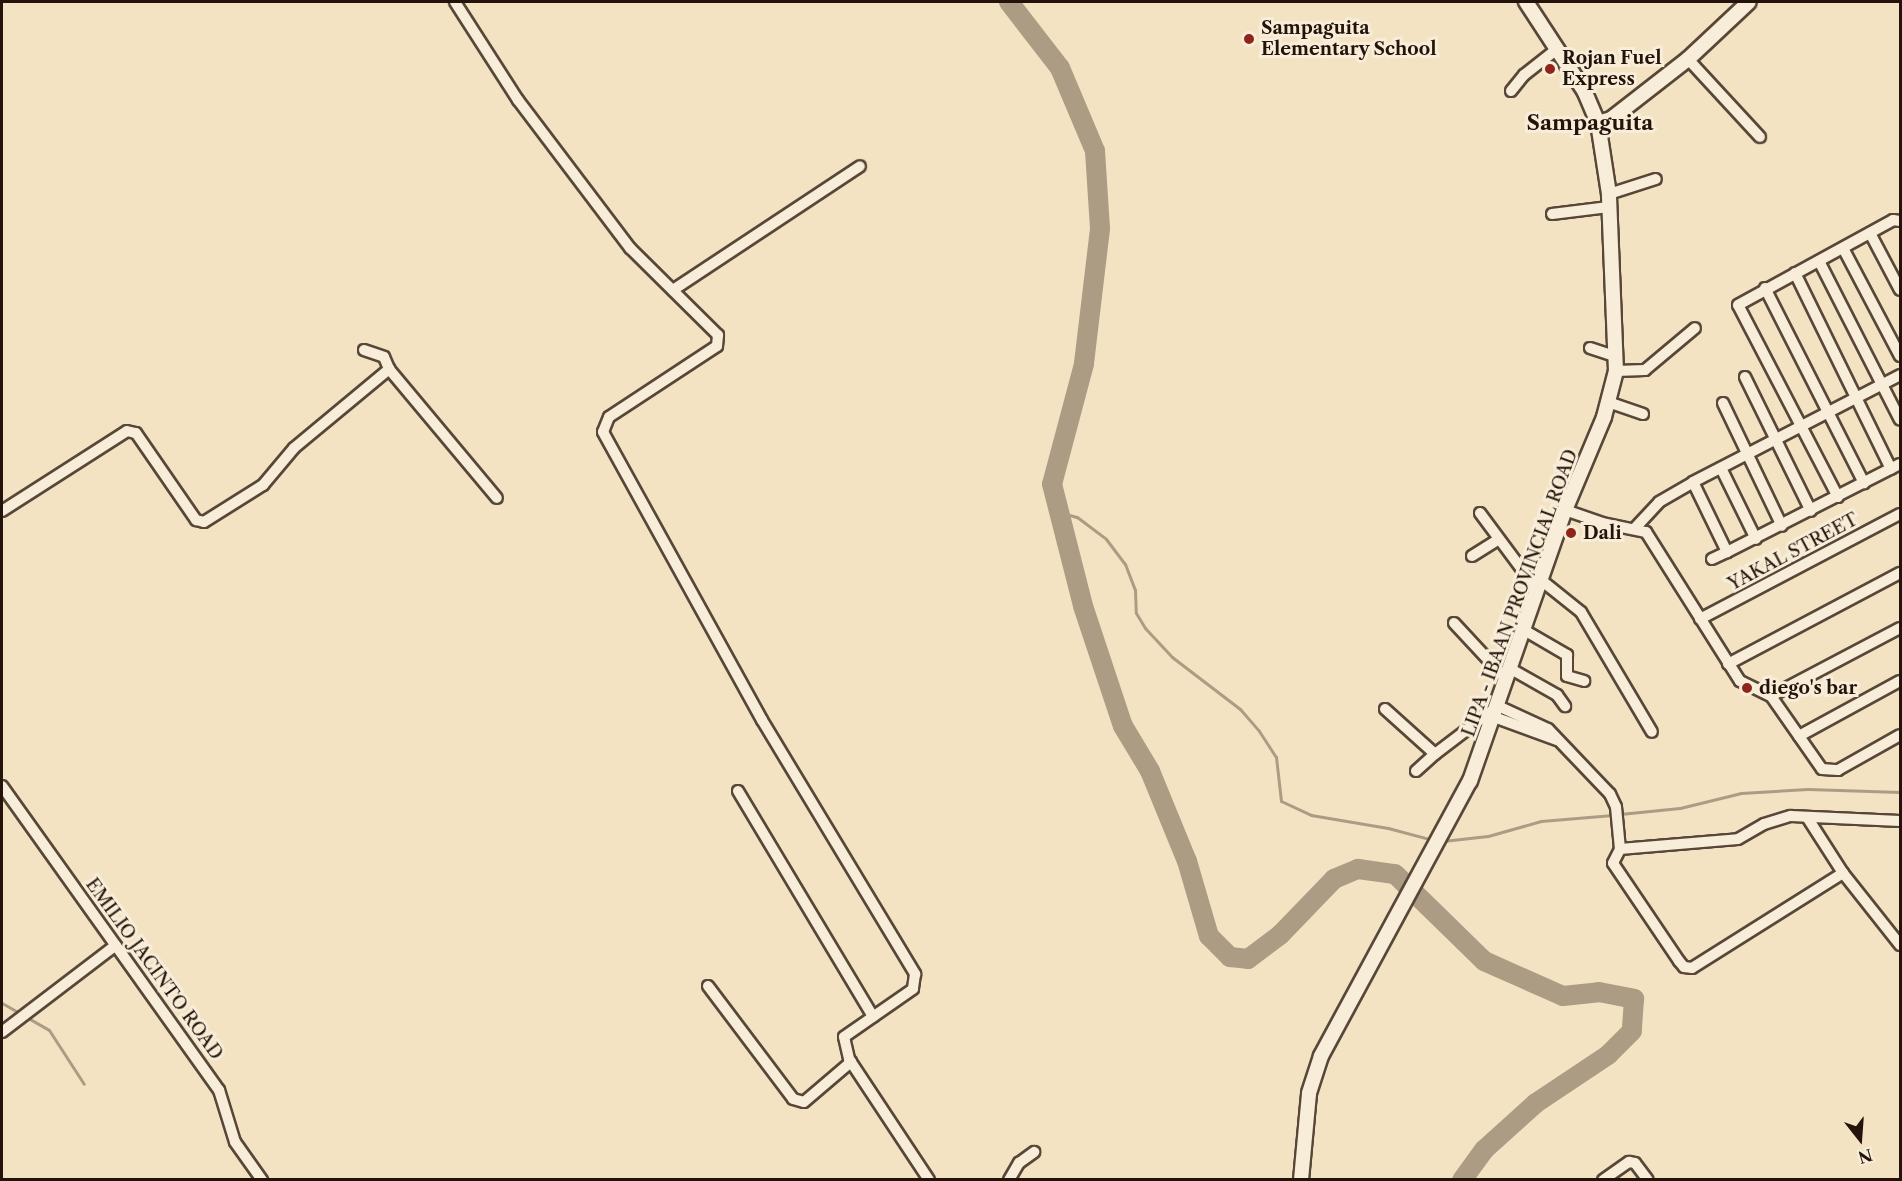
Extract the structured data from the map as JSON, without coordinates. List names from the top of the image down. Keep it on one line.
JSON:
{"streets":{"main road":["LIPA - IBAAN PROVINCIAL ROAD"],"street":["YAKAL STREET","EMILIO JACINTO ROAD"]},"districts":["Sampaguita"],"places":["Sampaguita Elementary School","Rojan Fuel Express","Dali","diego's bar"],"north":"bottom"}
